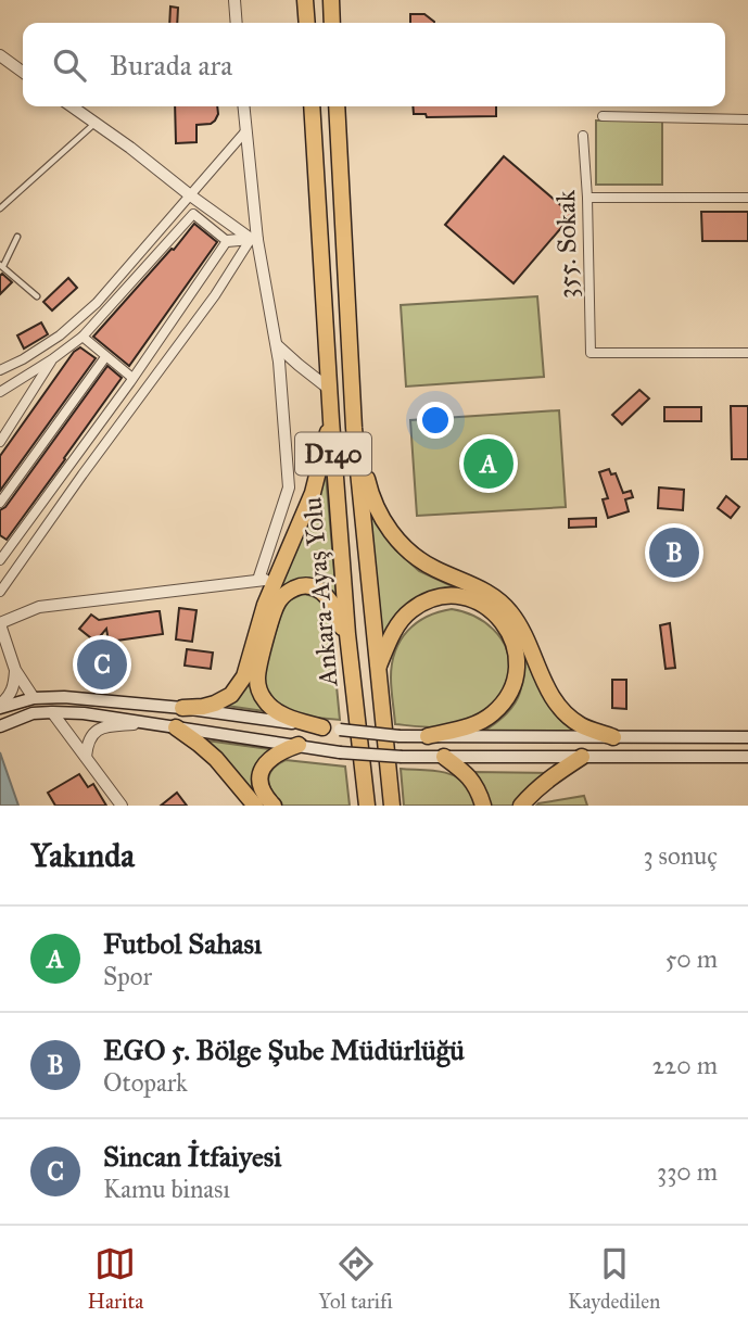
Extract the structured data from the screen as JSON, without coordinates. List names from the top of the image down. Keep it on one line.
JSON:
{"streets":{"highway":["D140","Ankara-Ayaş Yolu"],"street":["355. Sokak"]},"page":{"search":"Burada ara","pins":["A","B","C"],"heading":["Yakında","3 sonuç"],"list":[{"mark":"A","name":"Futbol Sahası","note":"Spor","value":"50 m"},{"mark":"B","name":"EGO 5. Bölge Şube Müdürlüğü","note":"Otopark","value":"220 m"},{"mark":"C","name":"Sincan İtfaiyesi","note":"Kamu binası","value":"330 m"}],"nav":["Harita","Yol tarifi","Kaydedilen"]}}
